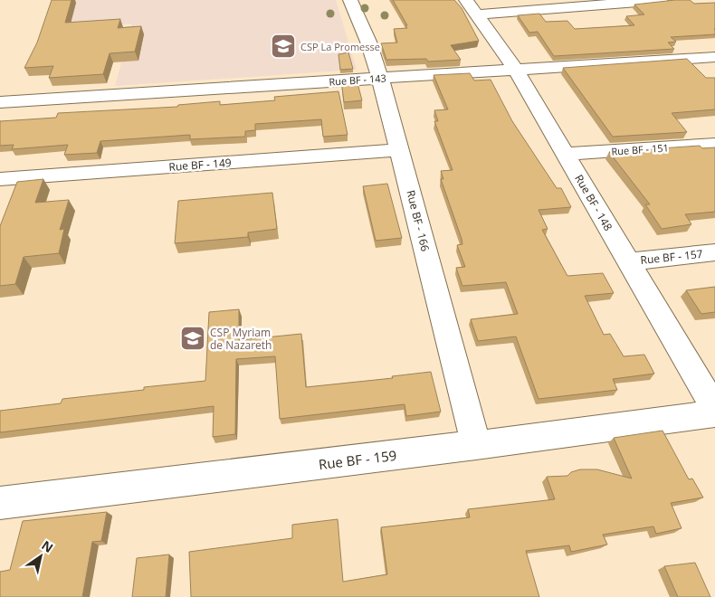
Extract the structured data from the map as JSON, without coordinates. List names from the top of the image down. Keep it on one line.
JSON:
{"streets":{"street":["Rue BF - 143","Rue BF - 151","Rue BF - 149","Rue BF - 148","Rue BF - 166","Rue BF - 157","Rue BF - 159"]},"crossings":[["Rue BF - 143","Rue BF - 148"],["Rue BF - 143","Rue BF - 166"],["Rue BF - 151","Rue BF - 148"],["Rue BF - 149","Rue BF - 166"],["Rue BF - 148","Rue BF - 157"],["Rue BF - 166","Rue BF - 159"]],"places":{"school or university":["CSP La Promesse","CSP Myriam de Nazareth"]},"north":"top right"}
